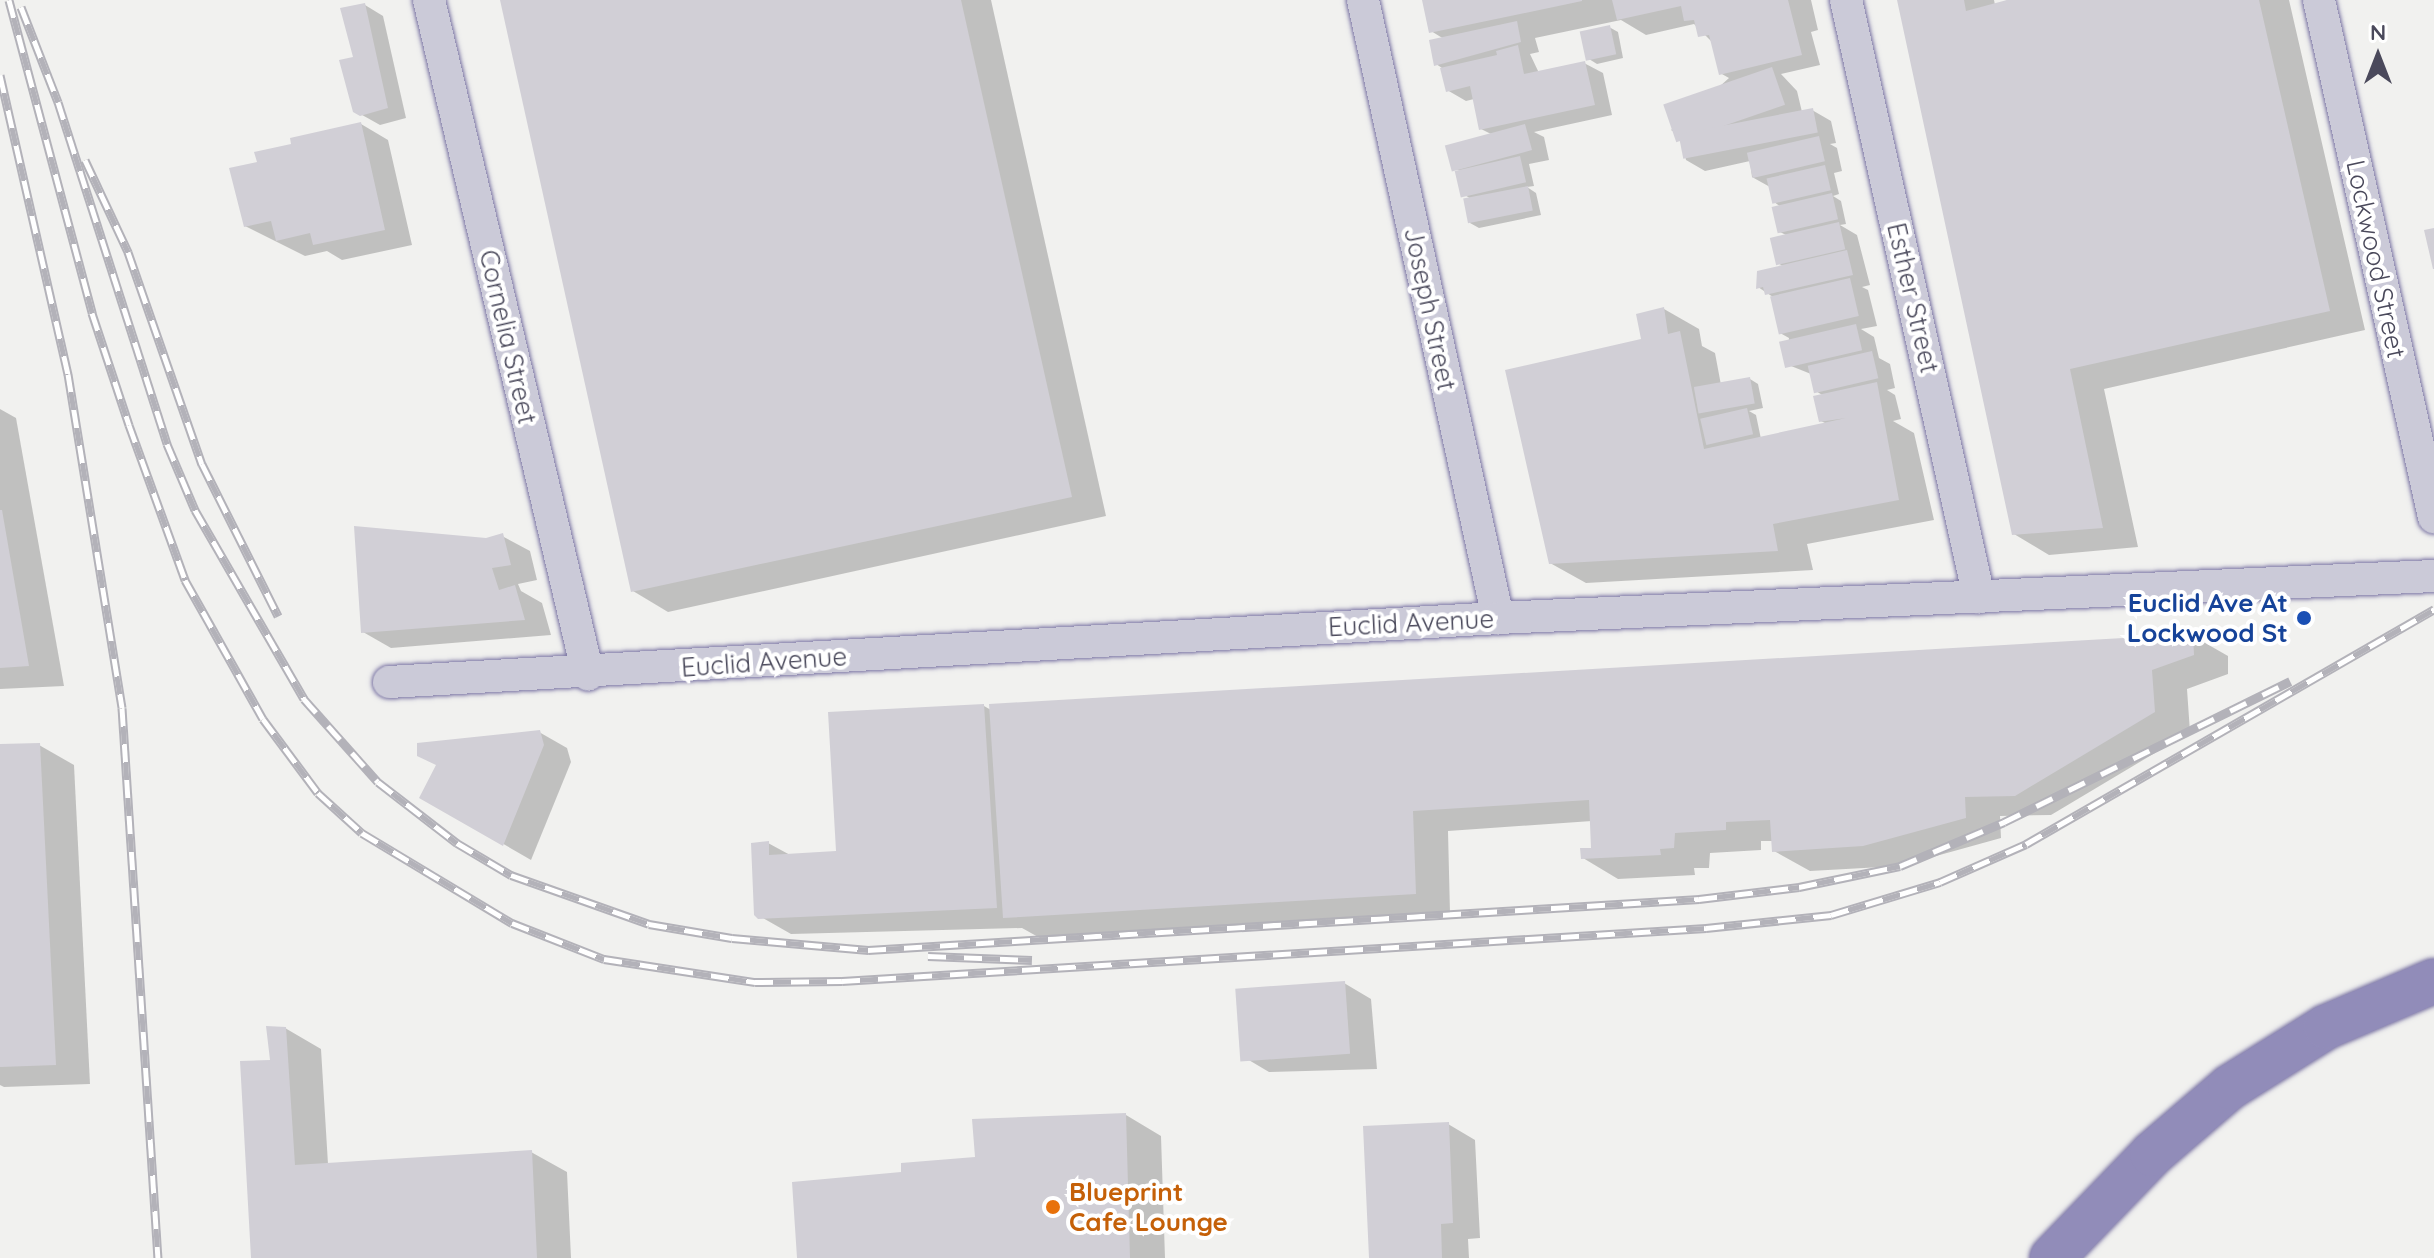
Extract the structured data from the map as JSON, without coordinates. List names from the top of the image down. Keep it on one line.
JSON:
{"streets":{"street":["Lockwood Street","Esther Street","Joseph Street","Cornelia Street","Euclid Avenue"]},"crossings":[["Esther Street","Euclid Avenue"],["Joseph Street","Euclid Avenue"],["Cornelia Street","Euclid Avenue"]],"places":["Euclid Ave At Lockwood St","Blueprint Cafe Lounge"],"north":"top"}
